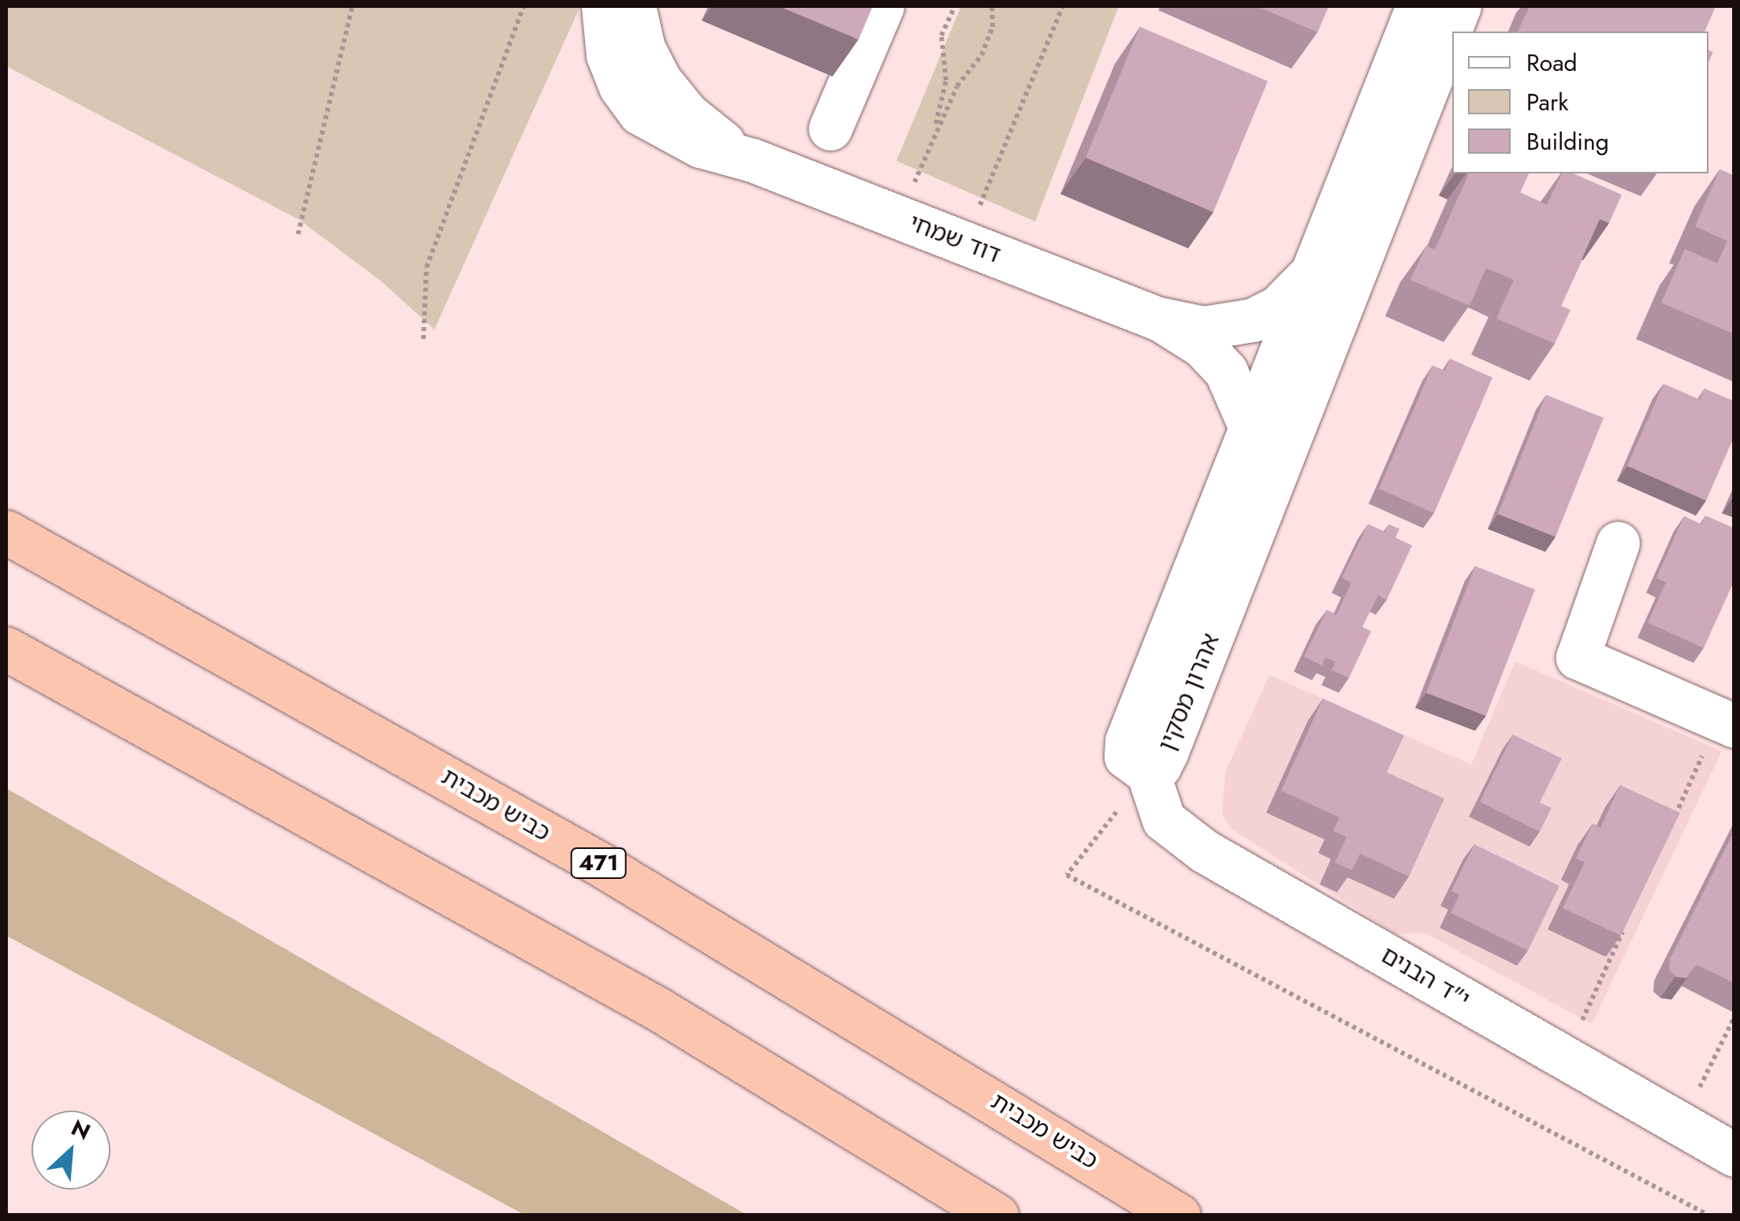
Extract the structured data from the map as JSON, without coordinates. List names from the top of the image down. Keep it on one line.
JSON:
{"streets":{"highway":["כביש מכבית","471"],"street":["דוד שמחי","אהרון מסקין","י\"ד הבנים"]},"crossings":[["דוד שמחי","אהרון מסקין"],["אהרון מסקין","י\"ד הבנים"]],"legend":["Road","Park","Building"],"north":"top right"}
